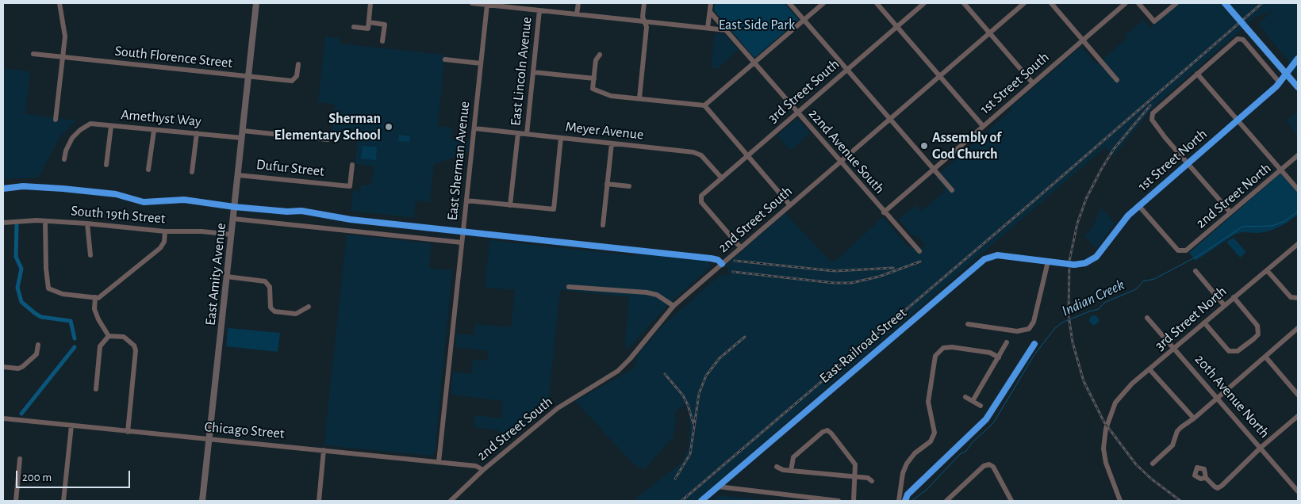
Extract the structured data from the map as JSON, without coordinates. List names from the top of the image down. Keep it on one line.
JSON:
{"streets":{"main road":["East Amity Avenue"],"street":["South Florence Street","East Lincoln Avenue","1st Street South","3rd Street South","Amethyst Way","Meyer Avenue","22nd Avenue South","1st Street North","East Sherman Avenue","Dufur Street","2nd Street North","South 19th Street","2nd Street South","3rd Street North","East Railroad Street","20th Avenue North","Chicago Street"]},"crossings":[["South Florence Street","East Amity Avenue"],["East Lincoln Avenue","Meyer Avenue"],["1st Street South","22nd Avenue South"],["3rd Street South","Meyer Avenue"],["3rd Street South","22nd Avenue South"],["3rd Street South","2nd Street South"],["Amethyst Way","East Amity Avenue"],["Meyer Avenue","East Sherman Avenue"],["22nd Avenue South","2nd Street South"],["1st Street North","2nd Street North"],["1st Street North","East Railroad Street"],["East Sherman Avenue","Chicago Street"],["Dufur Street","East Amity Avenue"],["South 19th Street","East Amity Avenue"],["2nd Street South","Chicago Street"],["East Amity Avenue","Chicago Street"],["3rd Street North","20th Avenue North"]],"water":["Indian Creek"],"parks":["East Side Park"],"places":["Sherman Elementary School","Assembly of God Church"],"scale_bar":"200 m"}
